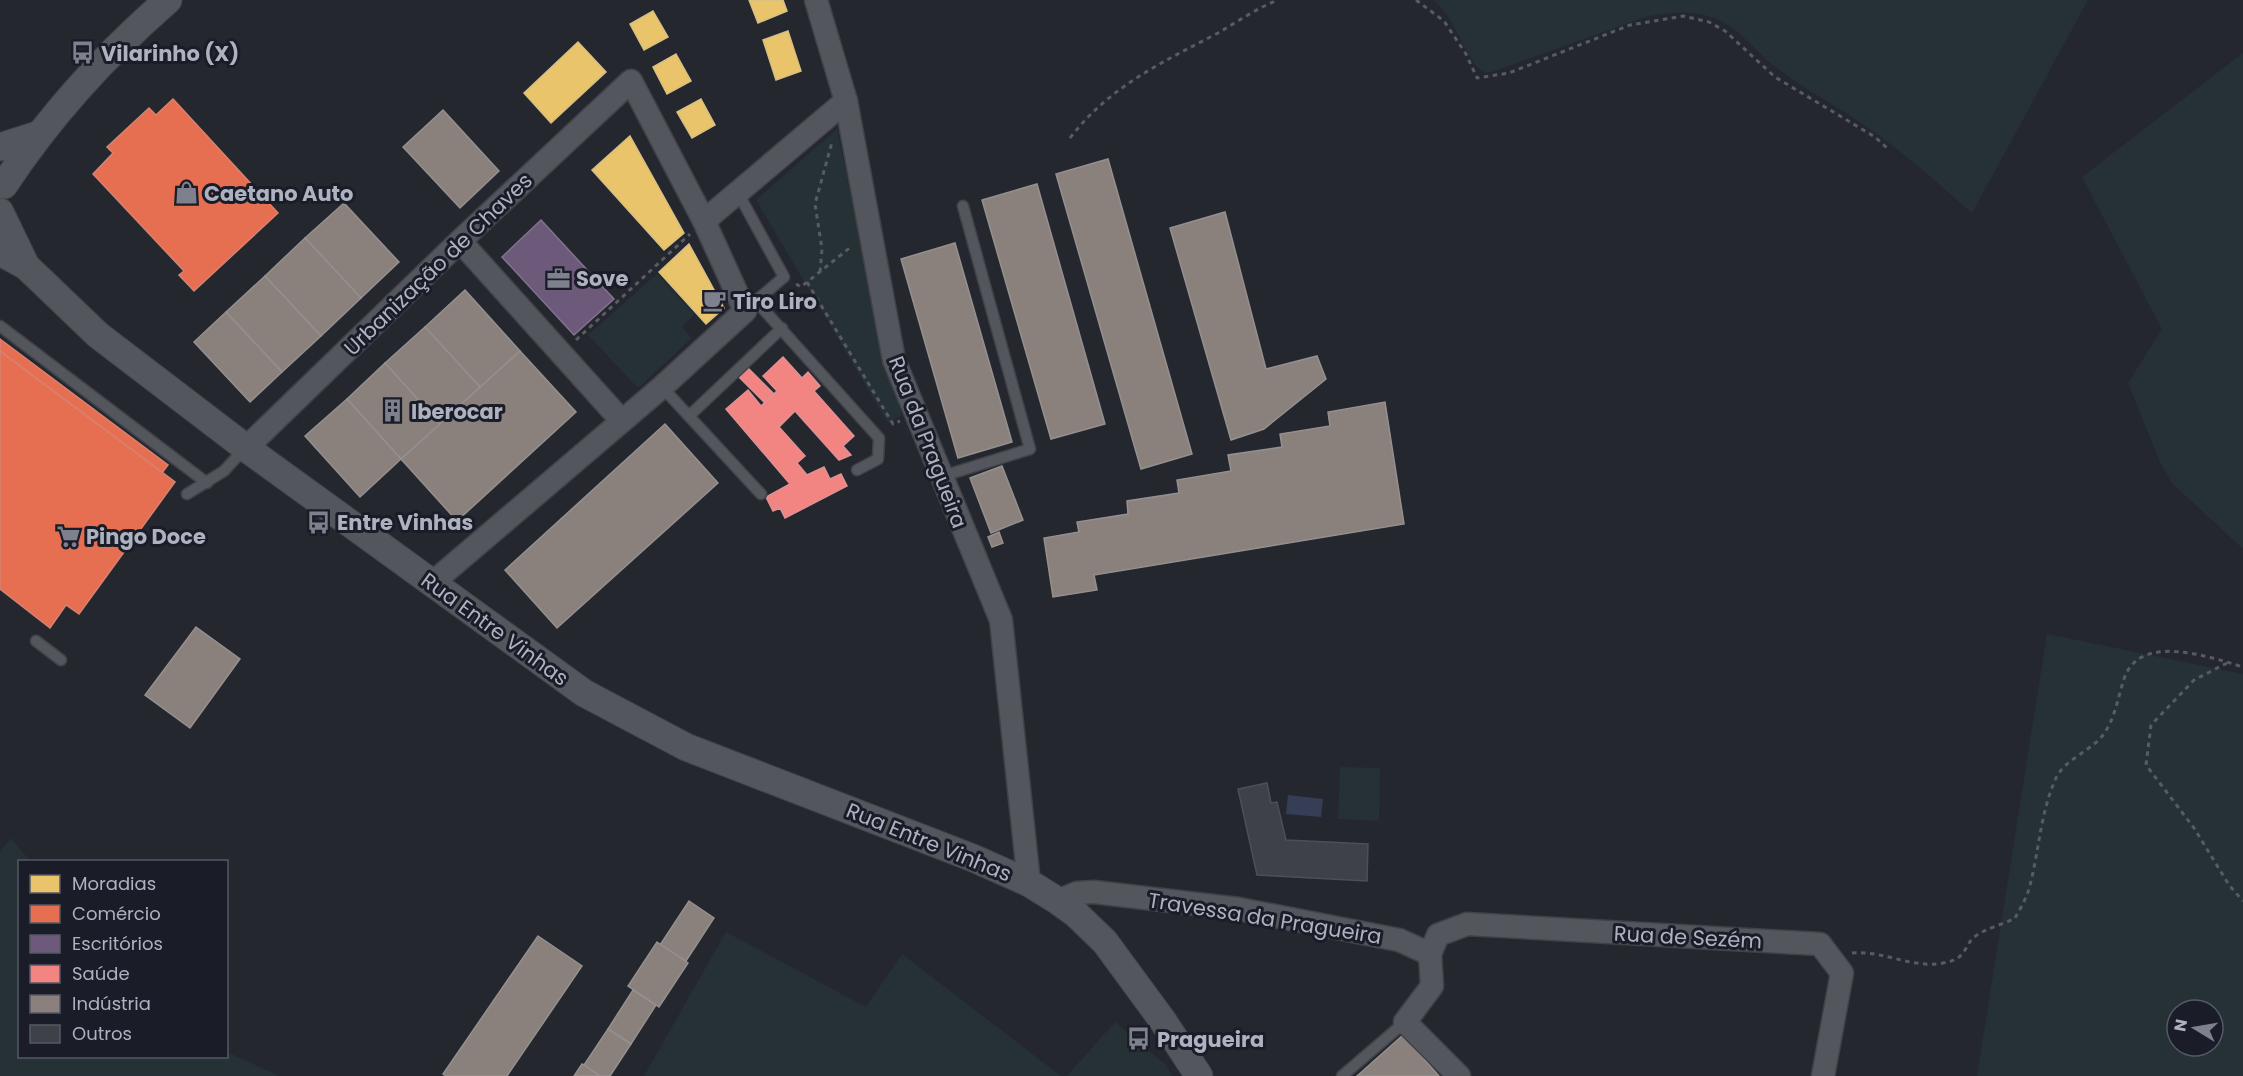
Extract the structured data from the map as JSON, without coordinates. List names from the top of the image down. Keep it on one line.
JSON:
{"streets":{"street":["Urbanização de Chaves","Rua da Pragueira","Rua Entre Vinhas","Travessa da Pragueira","Rua de Sezém"]},"crossings":[["Urbanização de Chaves","Rua Entre Vinhas"],["Rua da Pragueira","Rua Entre Vinhas"],["Rua Entre Vinhas","Travessa da Pragueira"],["Travessa da Pragueira","Rua de Sezém"]],"places":{"bus stop":["Vilarinho (X)","Entre Vinhas","Pragueira"],"shop":["Caetano Auto"],"office":["Sove"],"cafe":["Tiro Liro"],"building":["Iberocar"],"supermarket":["Pingo Doce"]},"legend":["Moradias","Comércio","Escritórios","Saúde","Indústria","Outros"],"north":"left"}
